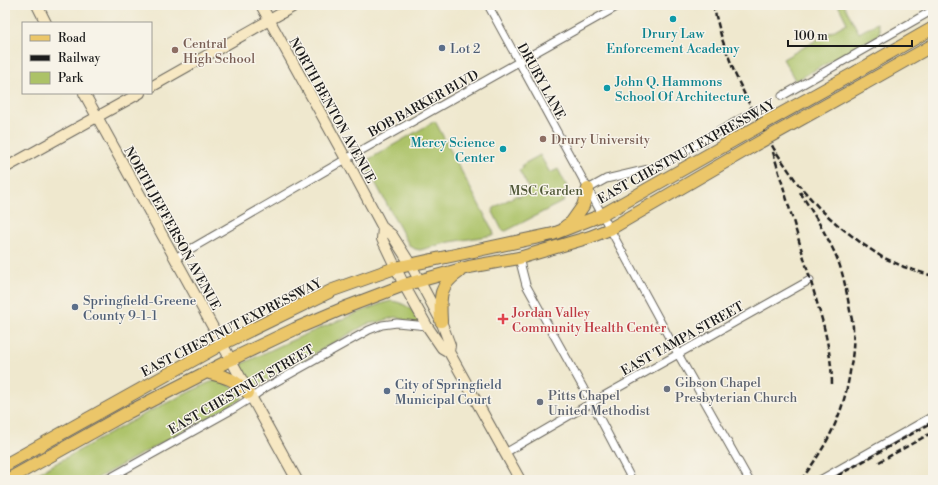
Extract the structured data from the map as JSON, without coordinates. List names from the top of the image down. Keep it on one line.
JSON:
{"streets":{"main road":["NORTH BENTON AVENUE","EAST CHESTNUT EXPRESSWAY","NORTH JEFFERSON AVENUE"],"street":["DRURY LANE","BOB BARKER BLVD","EAST TAMPA STREET","EAST CHESTNUT STREET"]},"crossings":[["DRURY LANE","BOB BARKER BLVD"],["DRURY LANE","EAST CHESTNUT EXPRESSWAY"],["DRURY LANE","EAST TAMPA STREET"],["BOB BARKER BLVD","NORTH BENTON AVENUE"],["BOB BARKER BLVD","NORTH JEFFERSON AVENUE"],["NORTH BENTON AVENUE","EAST CHESTNUT EXPRESSWAY"],["NORTH BENTON AVENUE","EAST TAMPA STREET"],["NORTH BENTON AVENUE","EAST CHESTNUT STREET"],["EAST CHESTNUT EXPRESSWAY","NORTH JEFFERSON AVENUE"],["NORTH JEFFERSON AVENUE","EAST CHESTNUT STREET"]],"parks":["MSC Garden"],"places":{"other":["Drury Law Enforcement Academy","Lot 2","Central High School","John Q. Hammons School Of Architecture","Drury University","Mercy Science Center","Springfield-Greene County 9-1-1","Gibson Chapel Presbyterian Church","City of Springfield Municipal Court","Pitts Chapel United Methodist"],"health":["Jordan Valley Community Health Center"]},"legend":["Road","Railway","Park"],"scale_bar":"100 m"}
